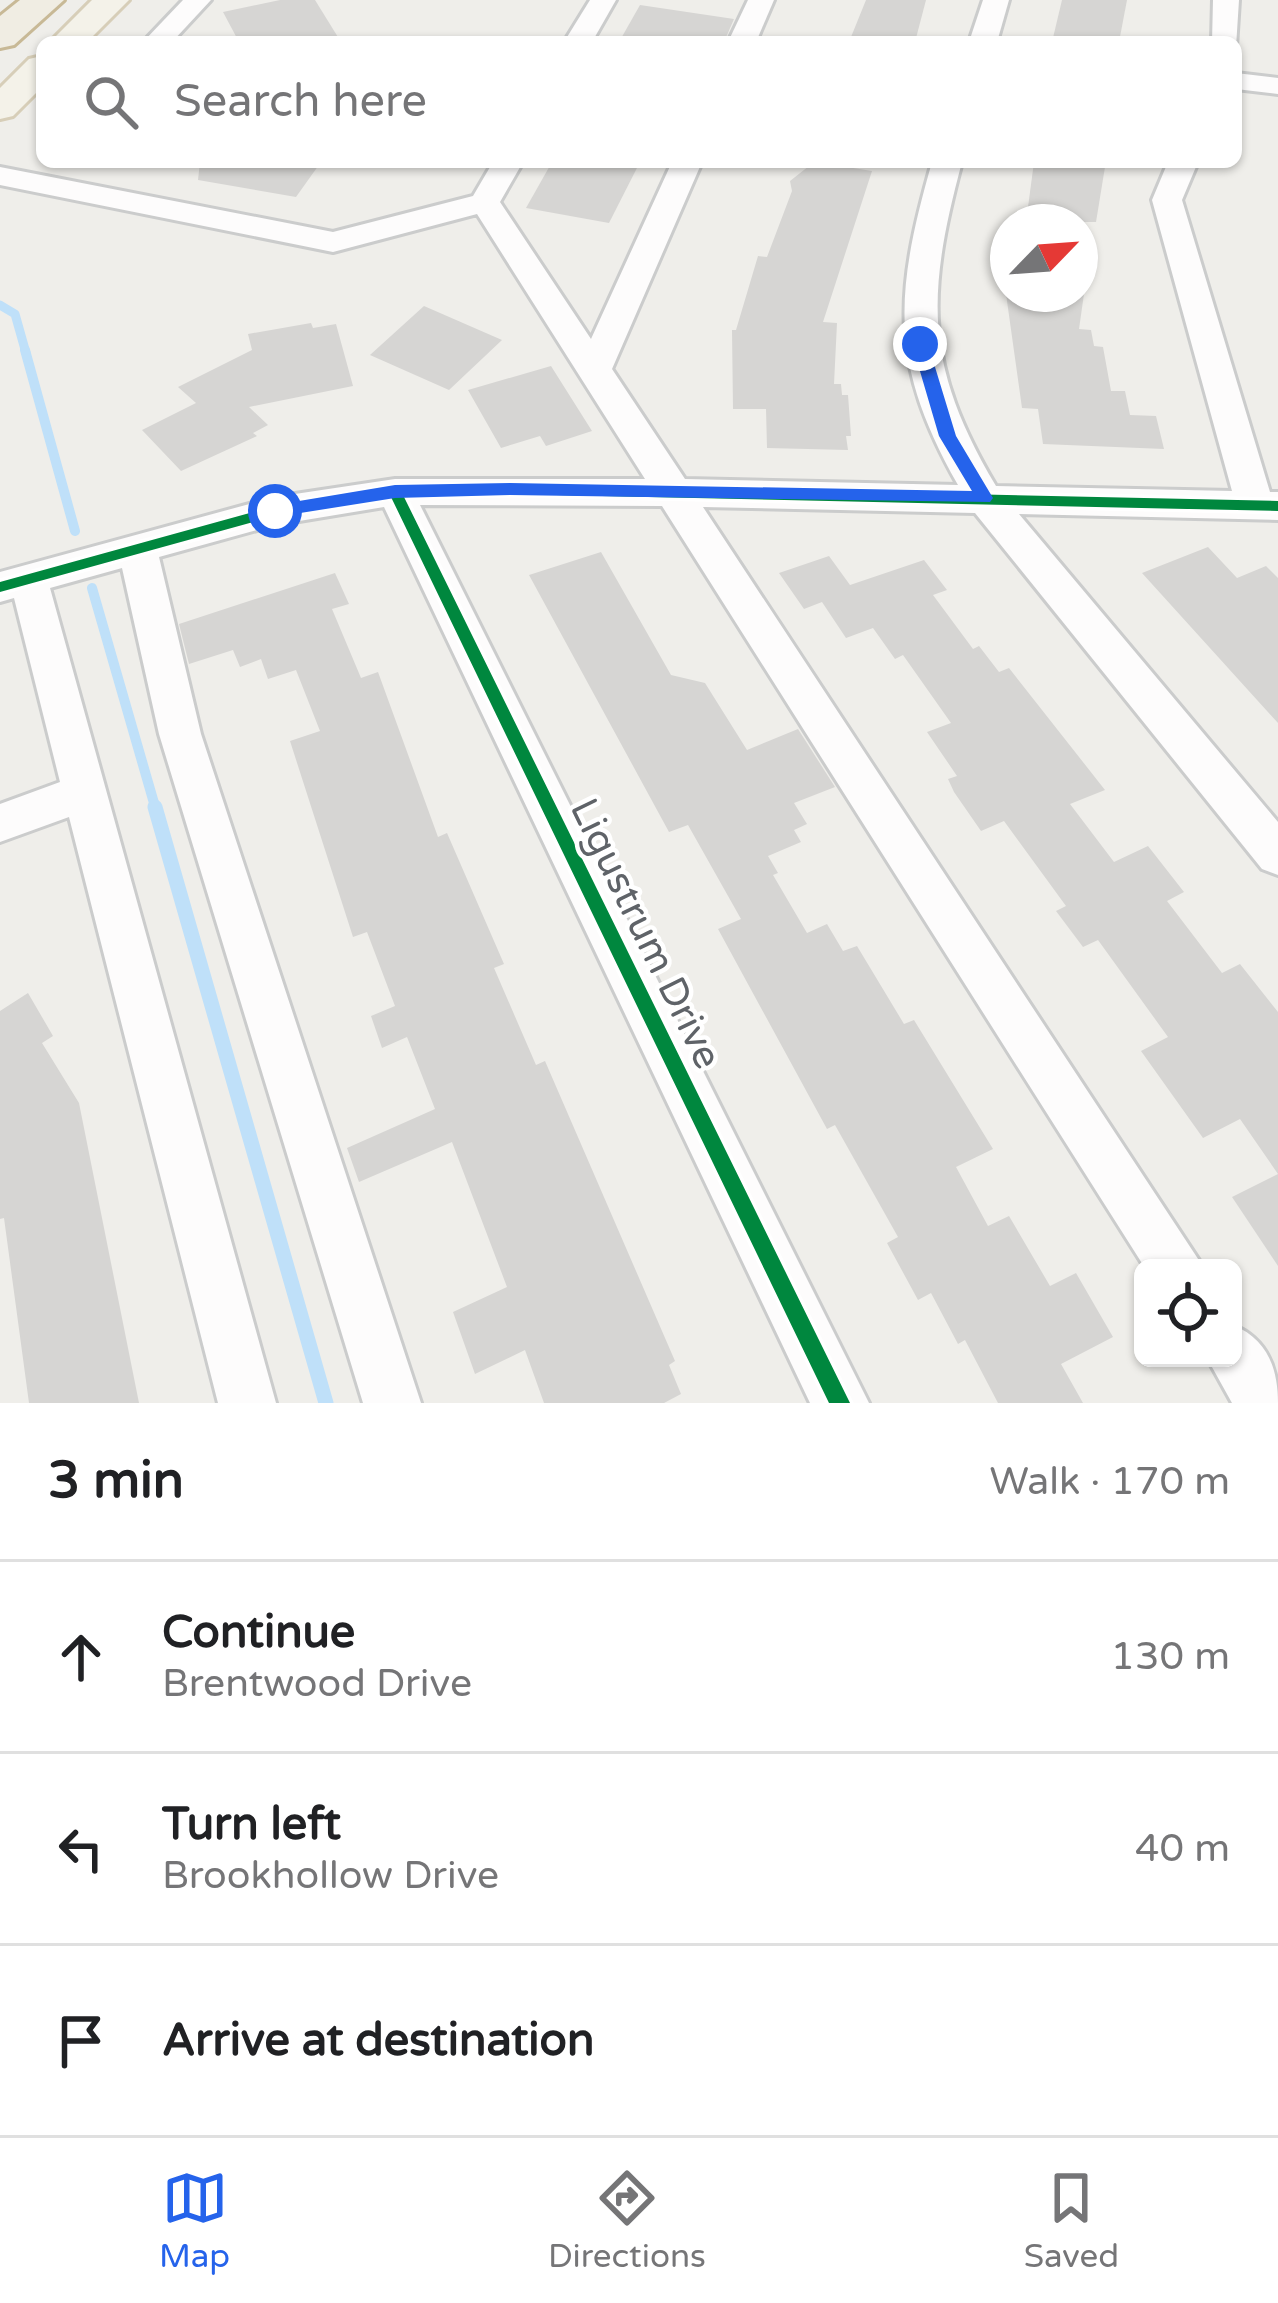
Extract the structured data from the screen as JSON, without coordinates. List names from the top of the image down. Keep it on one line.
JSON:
{"streets":{"street":["Ligustrum Drive"]},"north":"top right","page":{"search":"Search here","heading":["3 min","Walk · 170 m"],"list":[["Continue","Brentwood Drive","130 m"],["Turn left","Brookhollow Drive","40 m"],"Arrive at destination"],"nav":["Map","Directions","Saved"]}}
